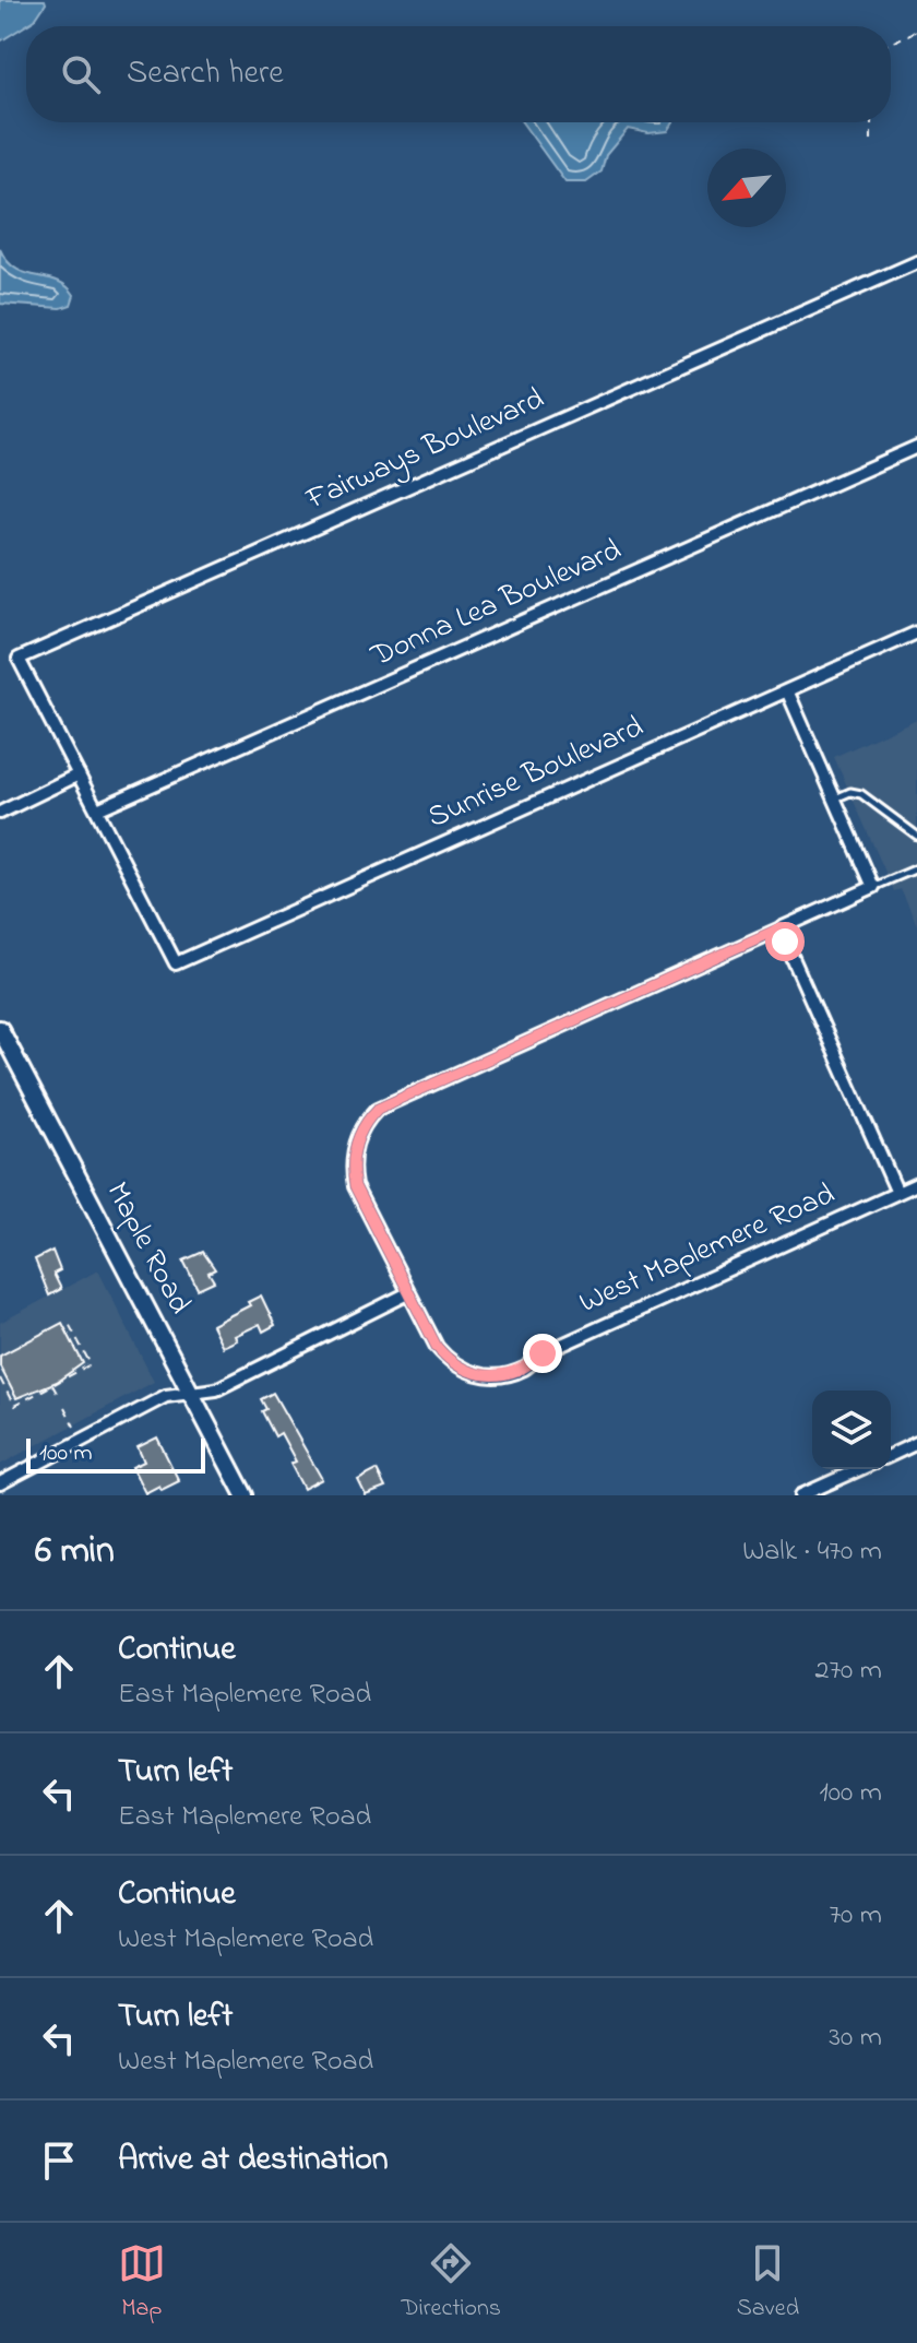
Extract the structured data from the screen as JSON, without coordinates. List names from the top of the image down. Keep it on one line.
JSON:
{"streets":{"main road":["Maple Road"],"street":["Fairways Boulevard","Donna Lea Boulevard","Sunrise Boulevard","West Maplemere Road"]},"crossings":[["Donna Lea Boulevard","Sunrise Boulevard"]],"scale_bar":"100 m","north":"bottom left","page":{"search":"Search here","scale":"100 m","heading":["6 min","Walk · 470 m"],"list":[["Continue","East Maplemere Road","270 m"],["Turn left","East Maplemere Road","100 m"],["Continue","West Maplemere Road","70 m"],["Turn left","West Maplemere Road","30 m"],"Arrive at destination"],"nav":["Map","Directions","Saved"]}}
